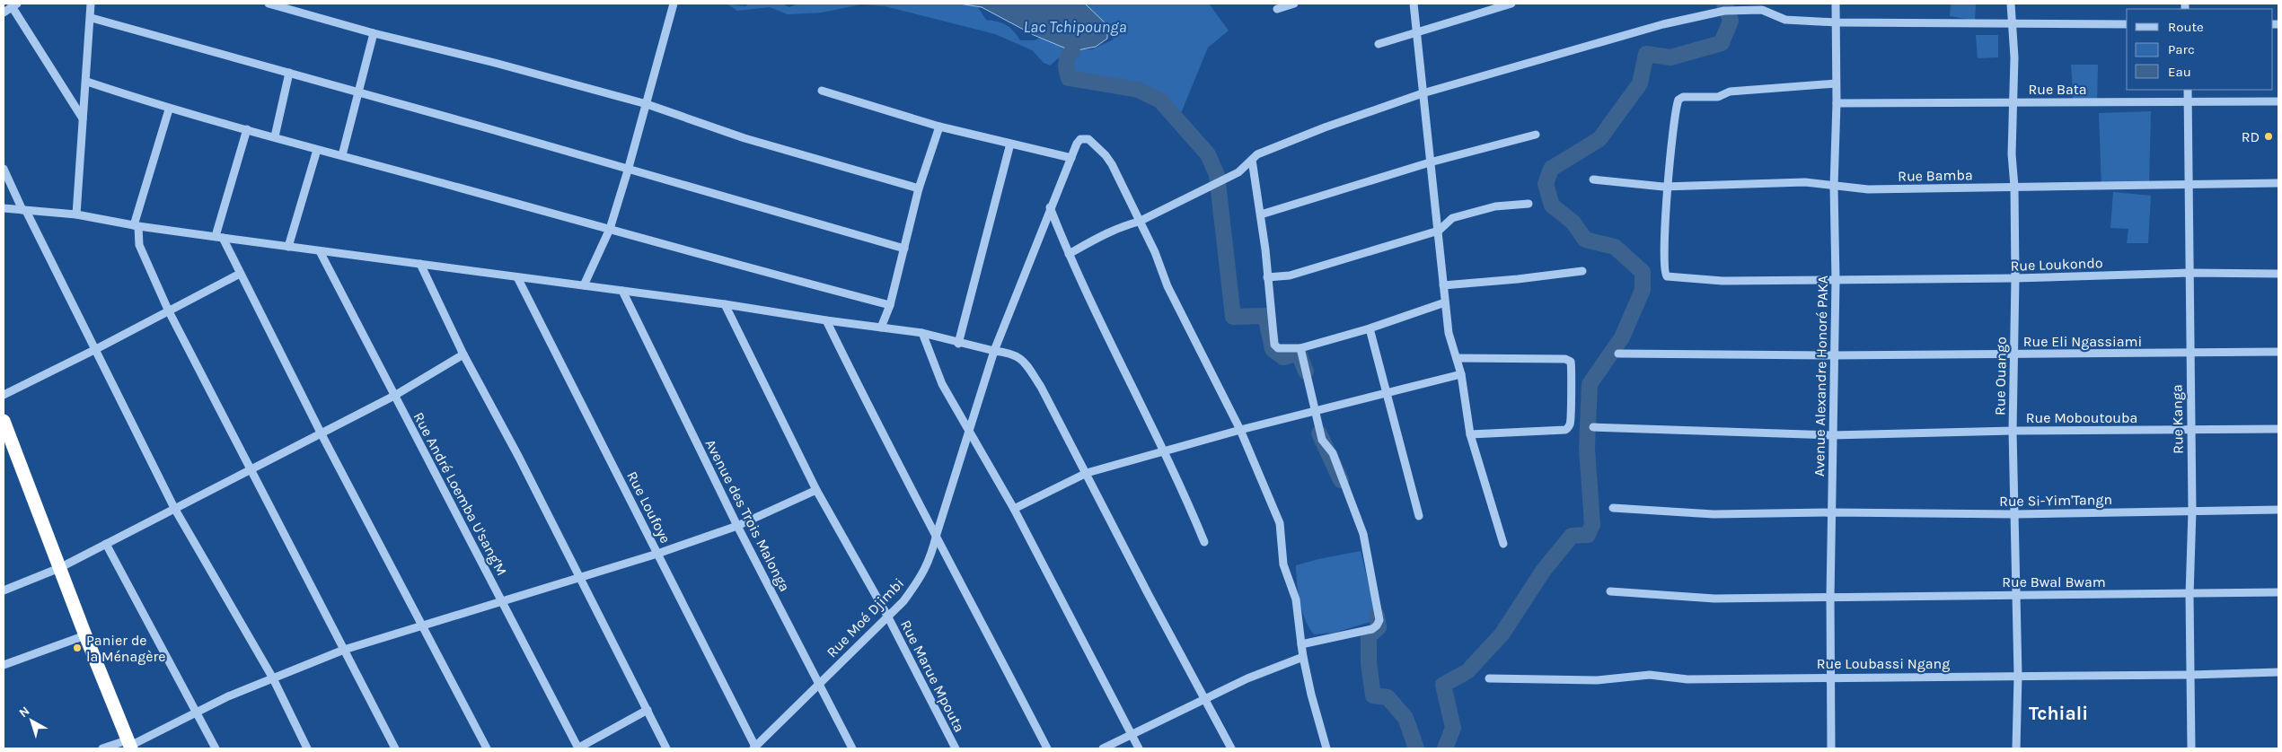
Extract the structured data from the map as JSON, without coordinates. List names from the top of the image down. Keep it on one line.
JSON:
{"streets":{"street":["Rue Bata","Rue Bamba","Rue Loukondo","Rue Eli Ngassiami","Avenue Alexandre Honoré PAKA","Rue Ouango","Rue Moboutouba","Rue Kanga","Rue André Loemba U'sang'M","Rue Si-Yim'Tangn","Rue Loufoye","Avenue des Trois Malonga","Rue Bwal Bwam","Rue Moé Djimbi","Rue Loubassi Ngang","Rue Marue Mpouta"]},"crossings":[["Rue Bata","Avenue Alexandre Honoré PAKA"],["Rue Bata","Rue Ouango"],["Rue Bata","Rue Kanga"],["Rue Bamba","Rue Loukondo"],["Rue Bamba","Avenue Alexandre Honoré PAKA"],["Rue Bamba","Rue Ouango"],["Rue Bamba","Rue Kanga"],["Rue Loukondo","Avenue Alexandre Honoré PAKA"],["Rue Loukondo","Rue Ouango"],["Rue Loukondo","Rue Kanga"],["Rue Eli Ngassiami","Avenue Alexandre Honoré PAKA"],["Rue Eli Ngassiami","Rue Ouango"],["Rue Eli Ngassiami","Rue Kanga"],["Avenue Alexandre Honoré PAKA","Rue Moboutouba"],["Avenue Alexandre Honoré PAKA","Rue Si-Yim'Tangn"],["Avenue Alexandre Honoré PAKA","Rue Bwal Bwam"],["Avenue Alexandre Honoré PAKA","Rue Loubassi Ngang"],["Rue Ouango","Rue Moboutouba"],["Rue Ouango","Rue Si-Yim'Tangn"],["Rue Ouango","Rue Bwal Bwam"],["Rue Ouango","Rue Loubassi Ngang"],["Rue Moboutouba","Rue Kanga"],["Rue Kanga","Rue Si-Yim'Tangn"],["Rue Kanga","Rue Bwal Bwam"],["Rue Kanga","Rue Loubassi Ngang"],["Rue Loufoye","Rue Moé Djimbi"],["Avenue des Trois Malonga","Rue Moé Djimbi"],["Rue Moé Djimbi","Rue Marue Mpouta"]],"districts":["Tchiali"],"water":["Lac Tchipounga"],"places":["RD","Panier de la Ménagère"],"legend":["Route","Parc","Eau"],"north":"top left"}
